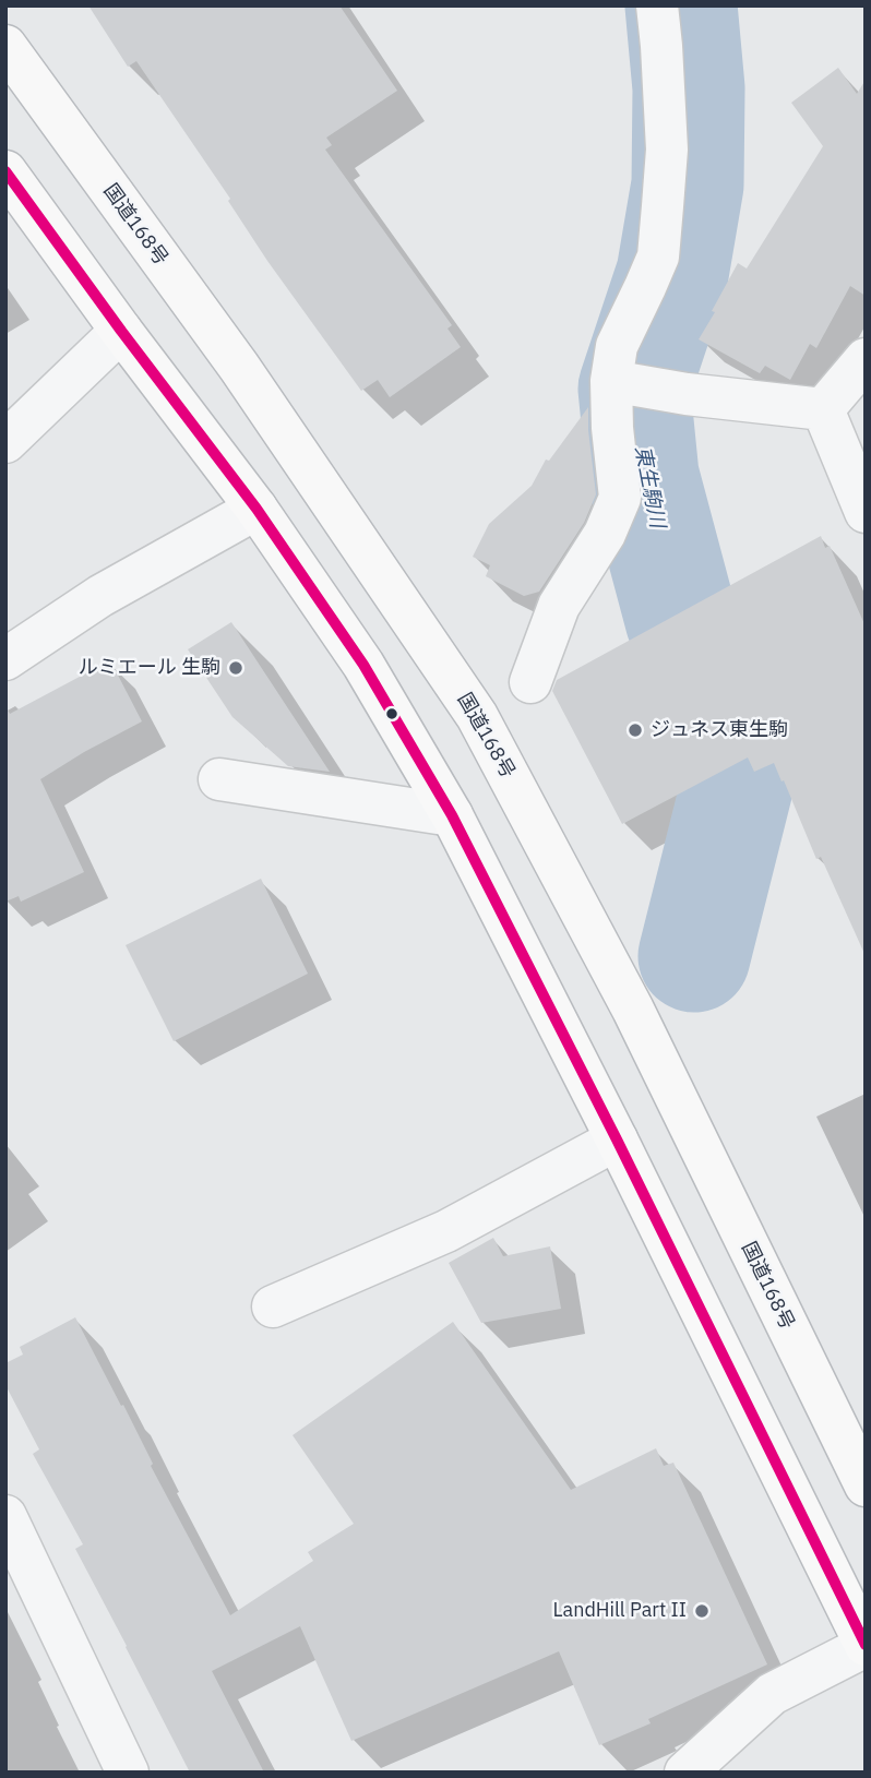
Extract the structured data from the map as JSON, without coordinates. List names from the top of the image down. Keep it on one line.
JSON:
{"streets":{"highway":["国道168号"]},"water":["東生駒川"],"places":["ルミエール 生駒","ジュネス東生駒","LandHill Part II"]}
